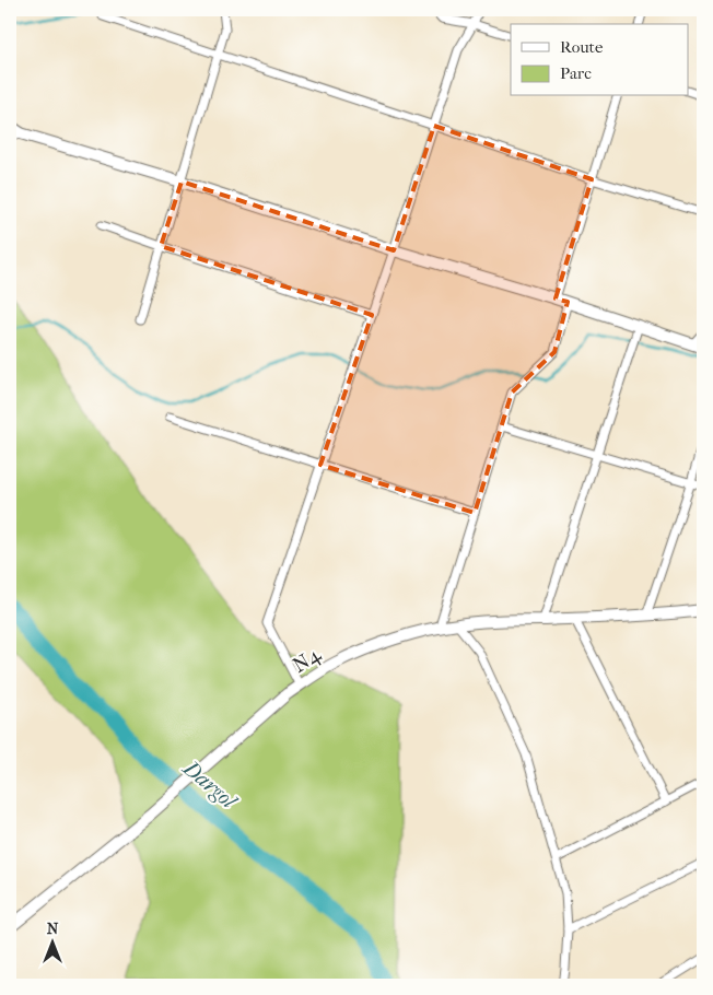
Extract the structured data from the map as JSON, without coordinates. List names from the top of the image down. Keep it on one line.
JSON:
{"streets":{"main road":["N4"]},"water":["Dargol"],"legend":["Route","Parc"],"north":"top"}
